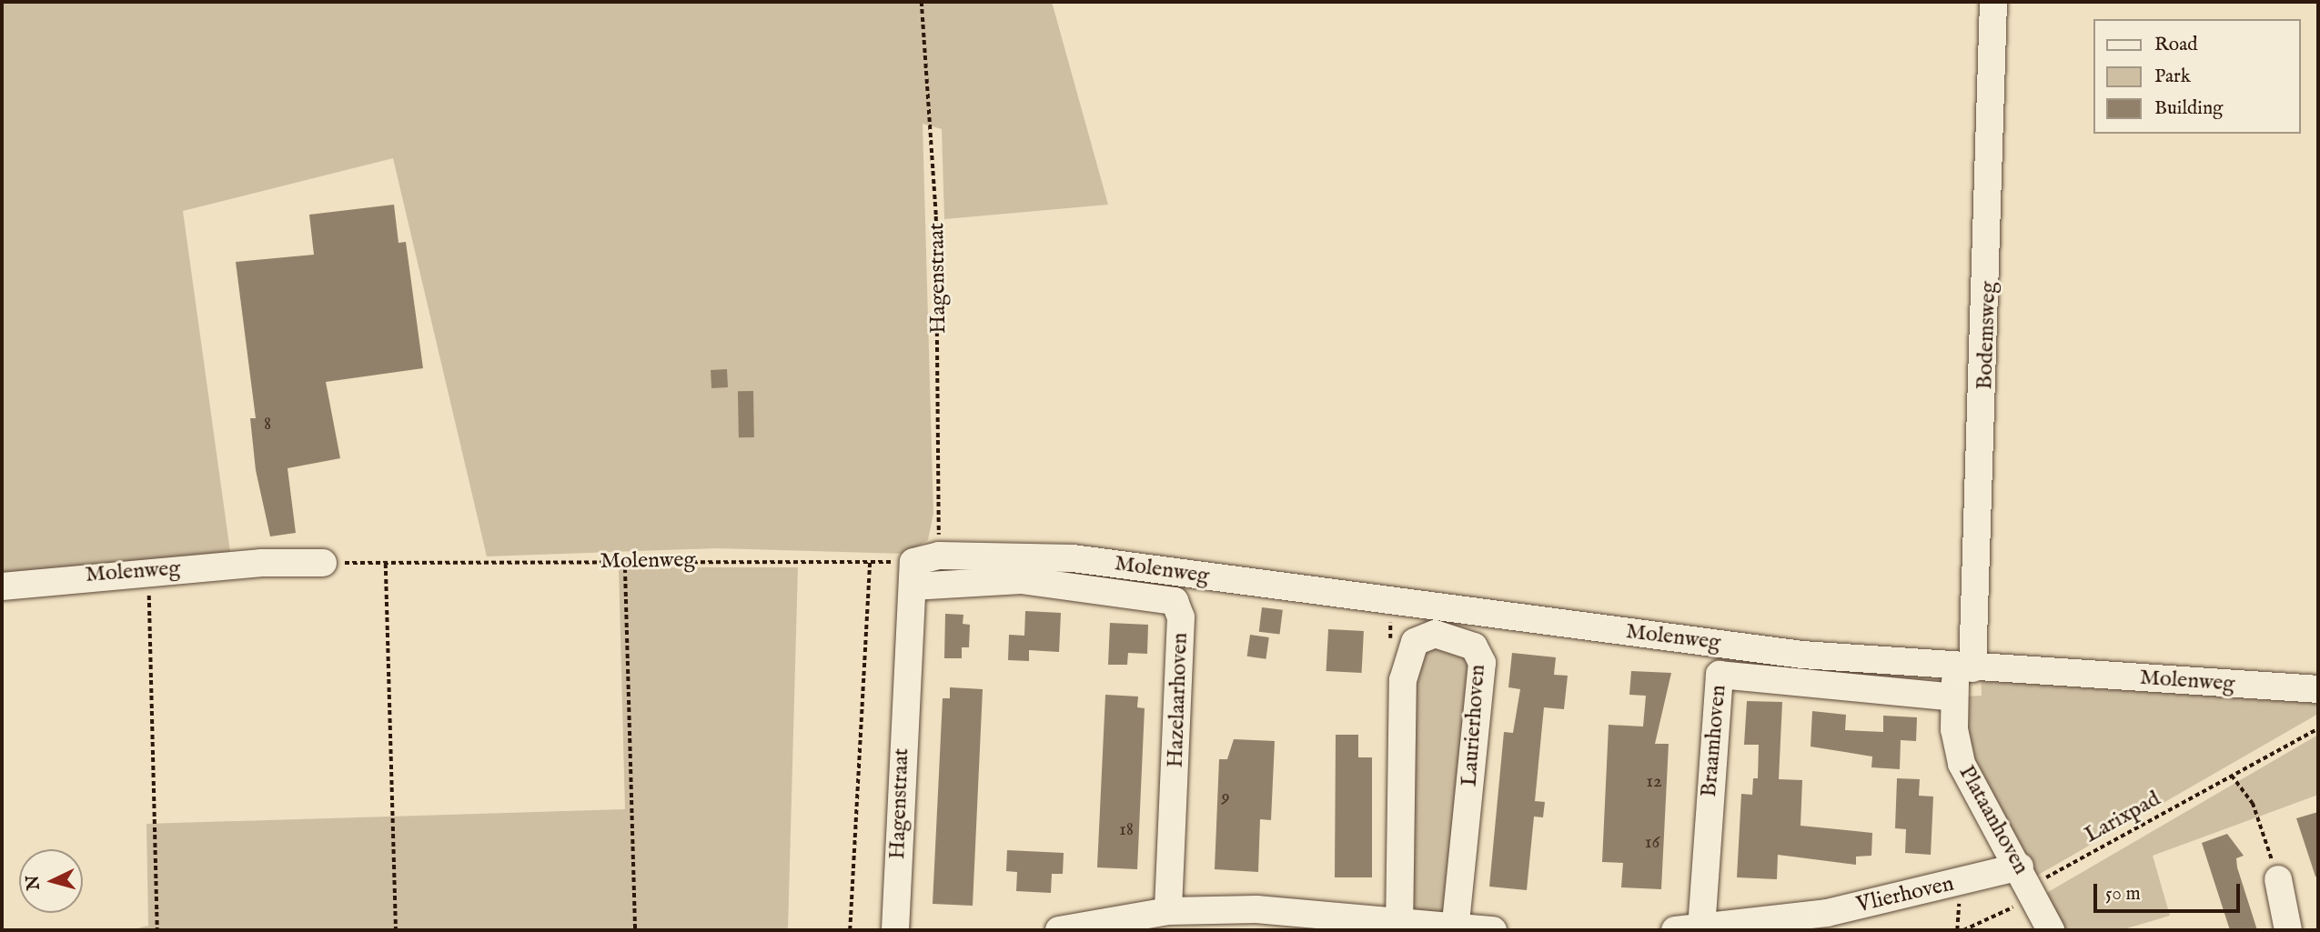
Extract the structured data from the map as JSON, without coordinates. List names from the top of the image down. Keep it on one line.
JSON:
{"streets":{"street":["Hagenstraat","Bodemsweg","Molenweg","Hazelaarhoven","Laurierhoven","Braamhoven","Plataanhoven","Vlierhoven"],"path":["Larixpad"]},"crossings":[["Hagenstraat","Molenweg"],["Hagenstraat","Hazelaarhoven"],["Bodemsweg","Molenweg"],["Bodemsweg","Plataanhoven"],["Molenweg","Hazelaarhoven"],["Molenweg","Plataanhoven"],["Braamhoven","Plataanhoven"],["Braamhoven","Vlierhoven"],["Larixpad","Plataanhoven"],["Larixpad","Vlierhoven"],["Plataanhoven","Vlierhoven"]],"house_numbers":["8","12","9","18","16"],"legend":["Road","Park","Building"],"scale_bar":"50 m","north":"left"}
